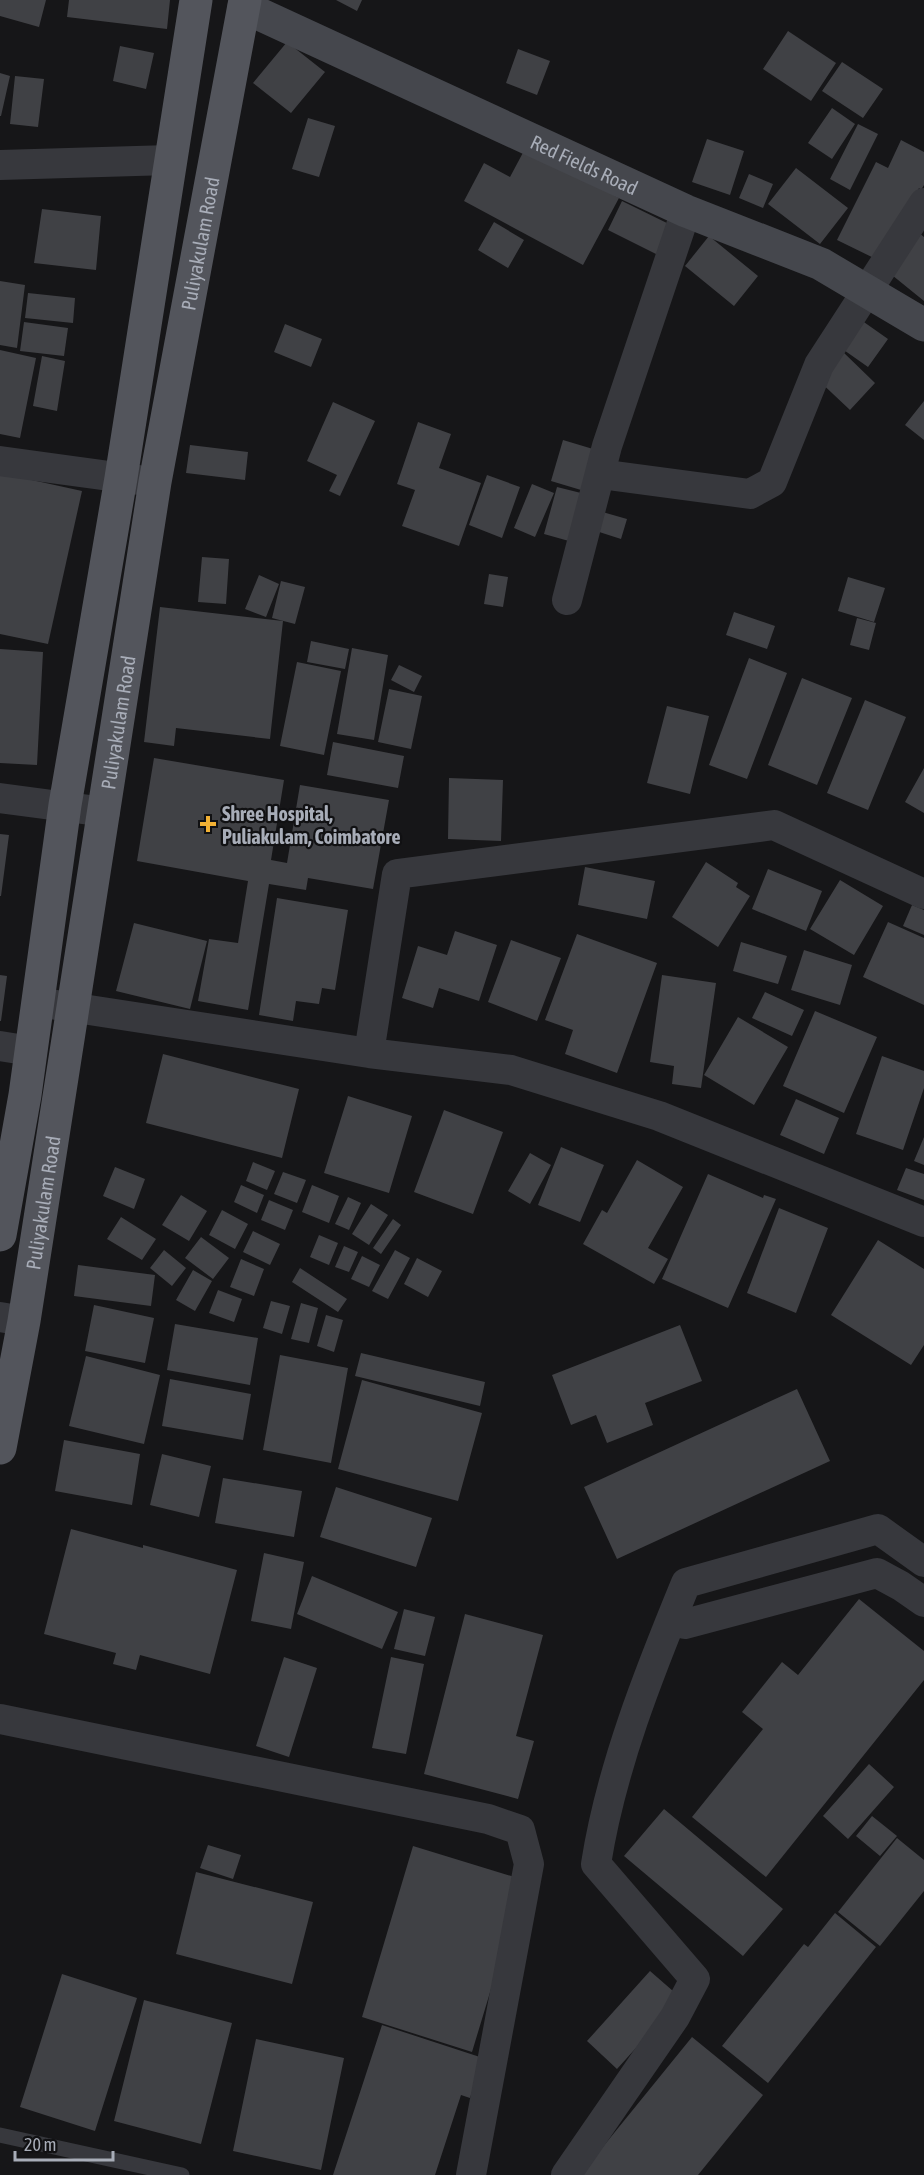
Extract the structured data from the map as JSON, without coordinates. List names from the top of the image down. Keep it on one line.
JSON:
{"streets":{"main road":["Puliyakulam Road"],"street":["Red Fields Road"]},"crossings":[["Red Fields Road","Puliyakulam Road"]],"places":{"health":["Shree Hospital, Puliakulam, Coimbatore"]},"scale_bar":"20 m"}
